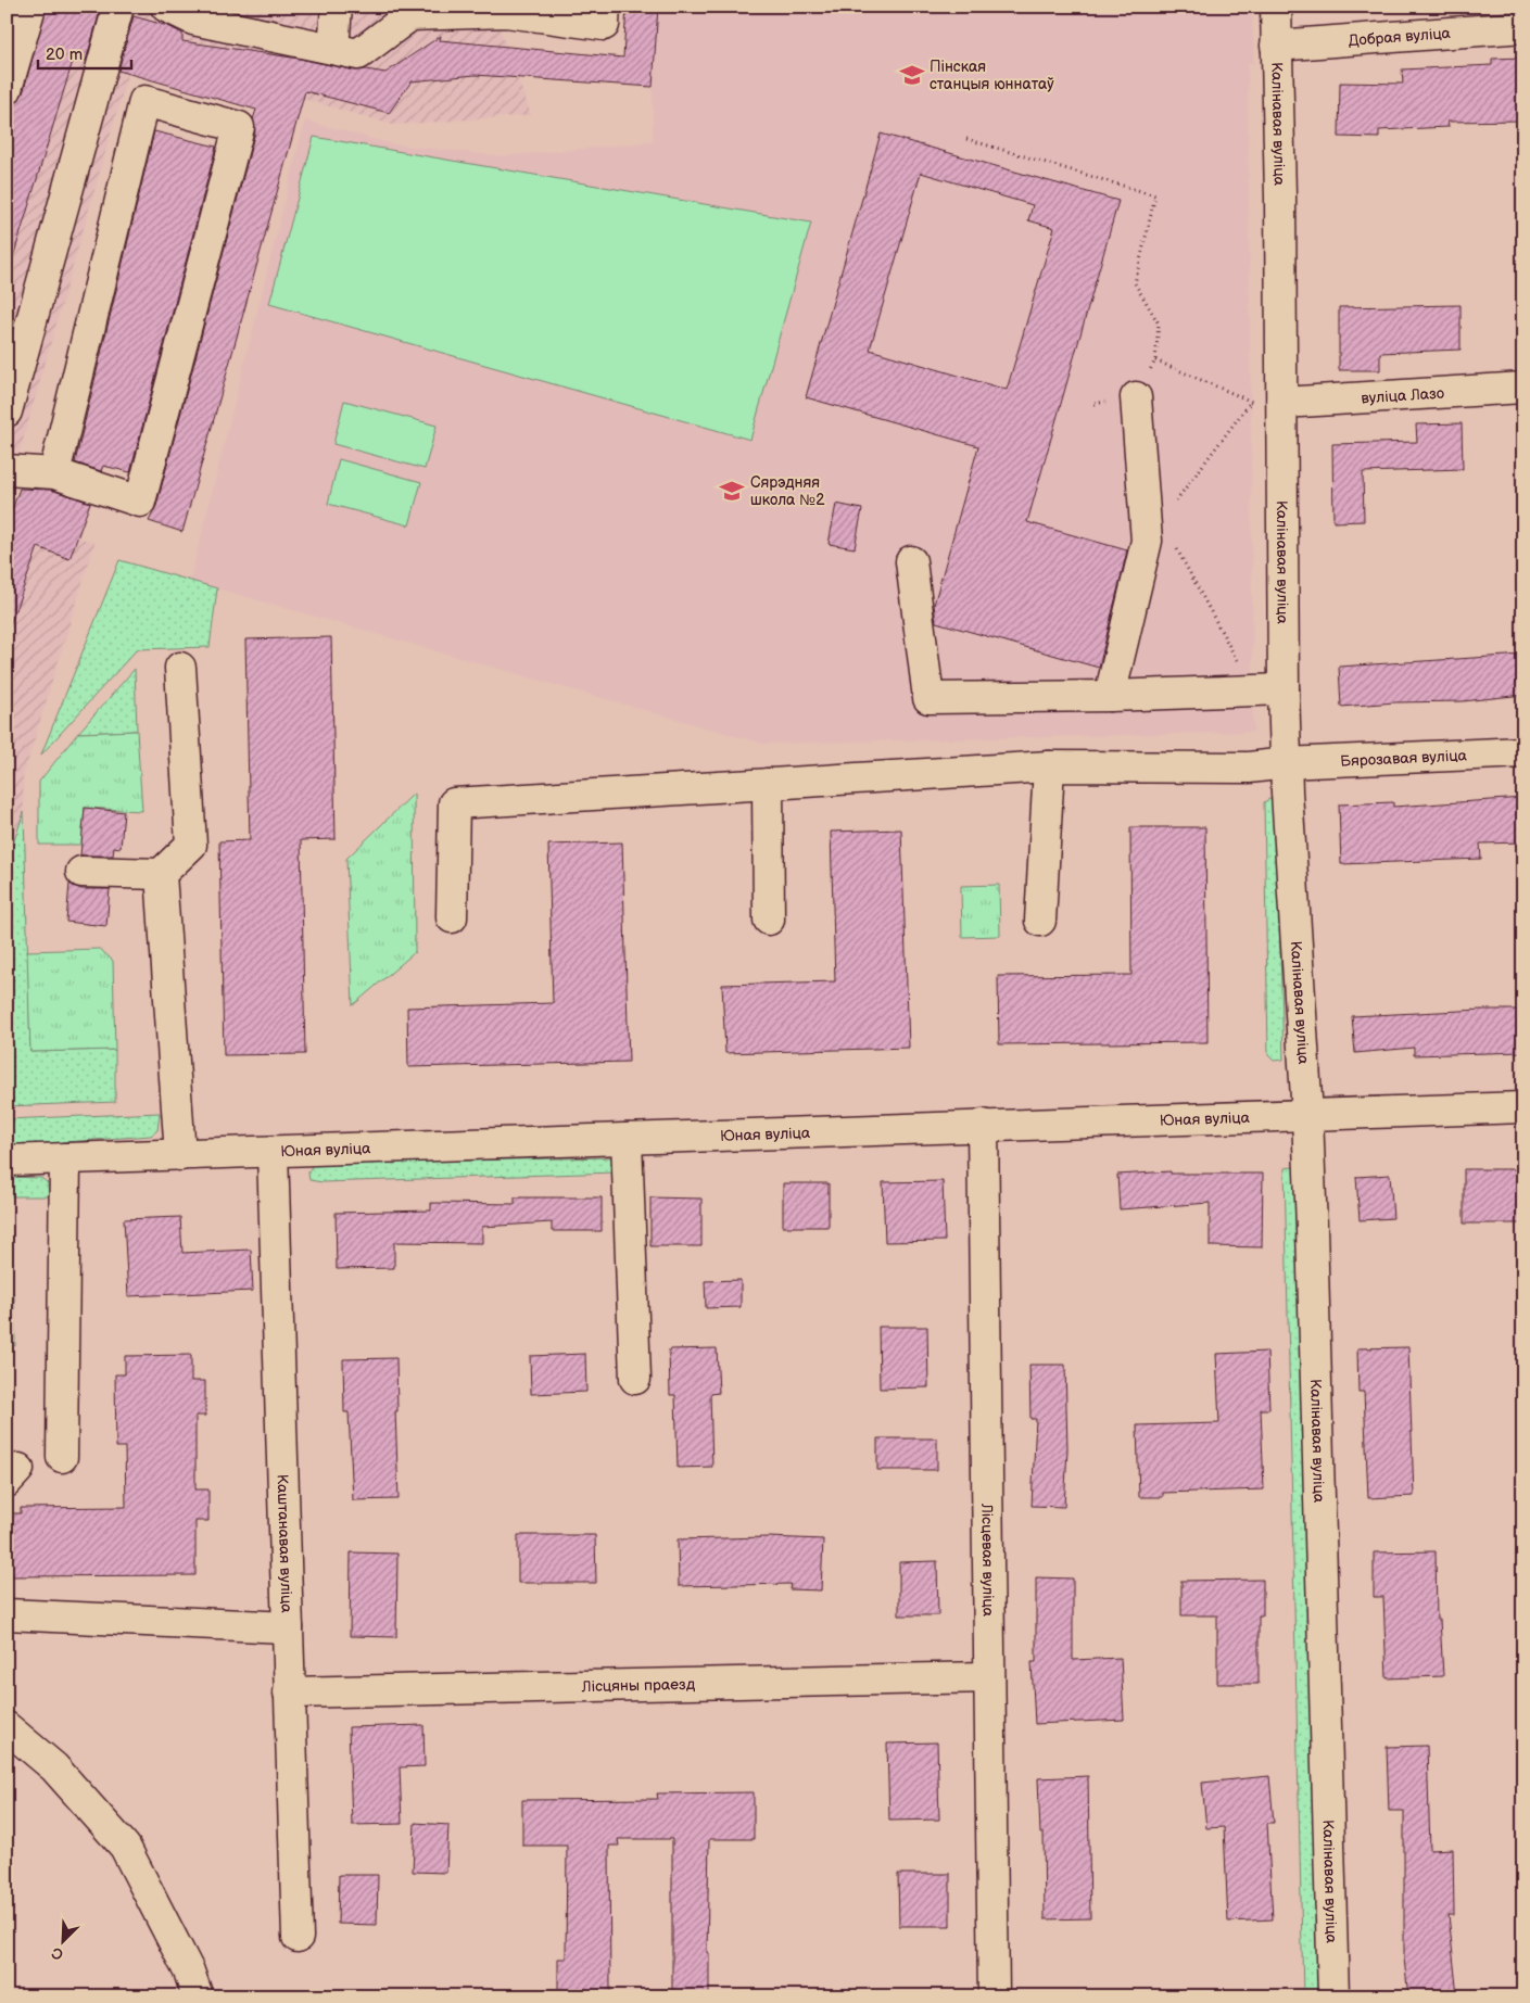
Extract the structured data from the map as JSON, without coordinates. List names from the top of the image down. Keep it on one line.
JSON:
{"streets":{"street":["Добрая вуліца","Калінавая вуліца","вуліца Лазо","Бярозавая вуліца","Юная вуліца","Каштанавая вуліца","Лісцевая вуліца","Лісцяны праезд"]},"crossings":[["Добрая вуліца","Калінавая вуліца"],["Калінавая вуліца","вуліца Лазо"],["Калінавая вуліца","Бярозавая вуліца"],["Калінавая вуліца","Юная вуліца"],["Юная вуліца","Каштанавая вуліца"],["Юная вуліца","Лісцевая вуліца"],["Каштанавая вуліца","Лісцяны праезд"],["Лісцевая вуліца","Лісцяны праезд"]],"places":{"school or university":["Пінская станцыя юннатаў","Сярэдняя школа №2"]},"scale_bar":"20 m","north":"bottom left"}
